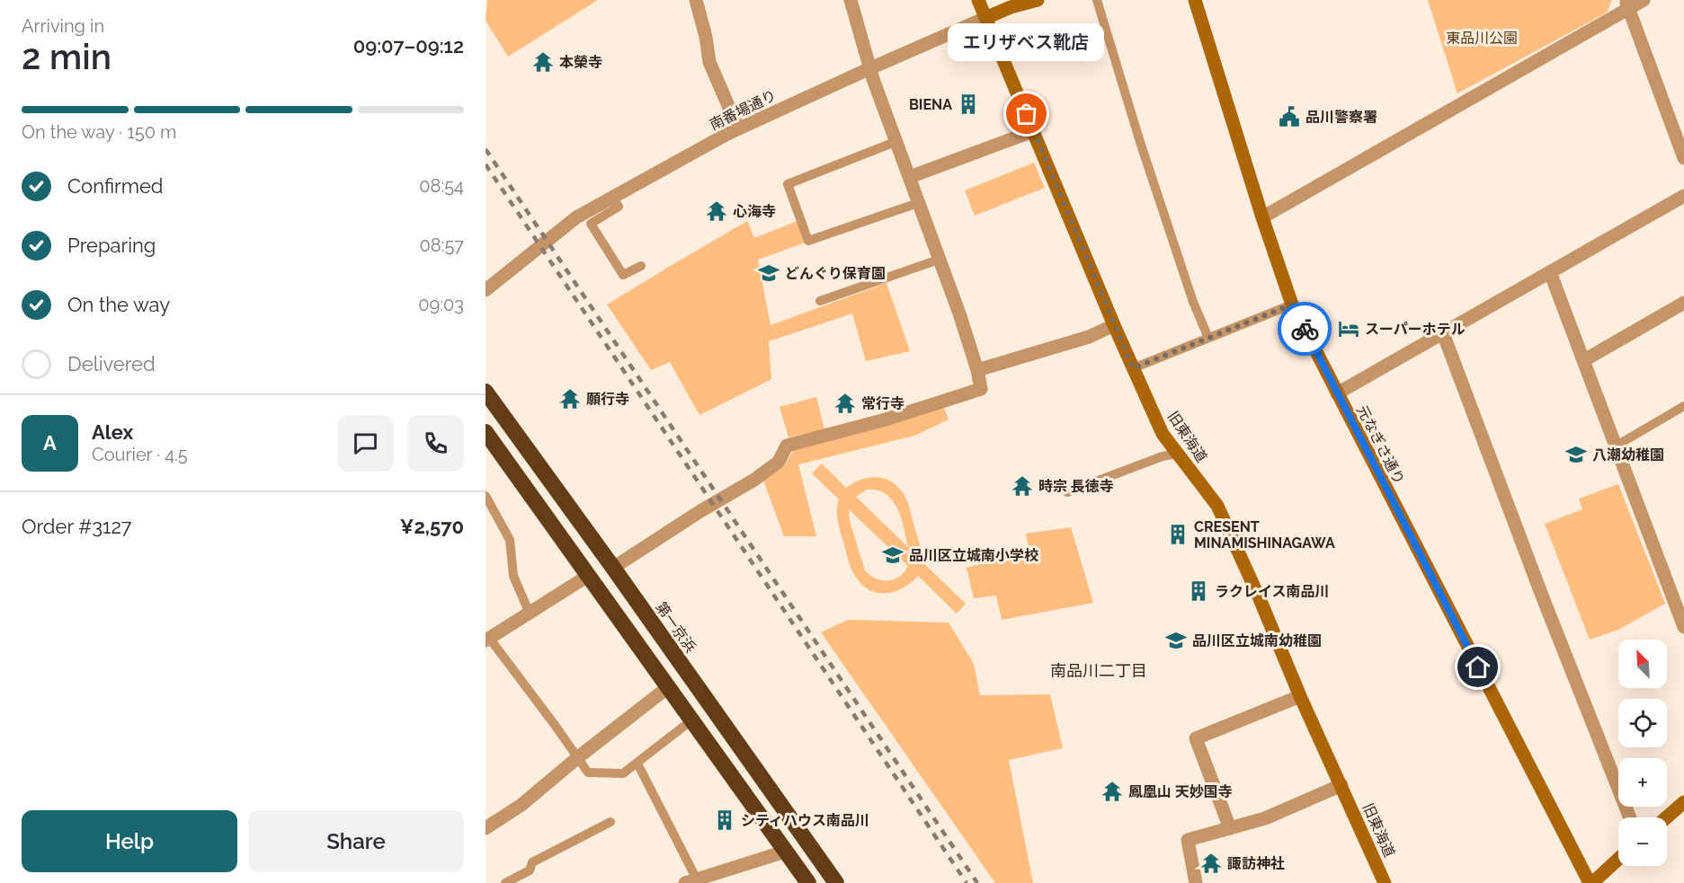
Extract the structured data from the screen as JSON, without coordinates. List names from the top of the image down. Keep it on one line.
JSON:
{"streets":{"highway":["第一京浜"],"street":["南番場通り","旧東海道","元なぎさ通り"]},"crossings":[["南番場通り","旧東海道"]],"districts":["南品川二丁目"],"parks":["東品川公園"],"places":{"temple":["本榮寺","心海寺","願行寺","常行寺","時宗 長徳寺","鳳凰山 天妙国寺","諏訪神社"],"building":["BIENA","CRESENT MINAMISHINAGAWA","ラクレイス南品川","シティハウス南品川"],"other":["エリザベス靴店"],"public building":["品川警察署"],"school or university":["どんぐり保育園","八潮幼稚園","品川区立城南小学校","品川区立城南幼稚園"],"hotel":["スーパーホテル"]},"north":"top left","page":{"heading":["2 min","Arriving in","09:07–09:12"],"panel":["Alex","Courier · 4.5","Order #3127","¥2,570"],"bubble":"エリザベス靴店","bar":"On the way · 150 m","list":[["Confirmed","08:54"],["Preparing","08:57"],["On the way","09:03"],"Delivered"],"round":"A","map_buttons":["+","−"],"buttons":["Help","Share"]}}
